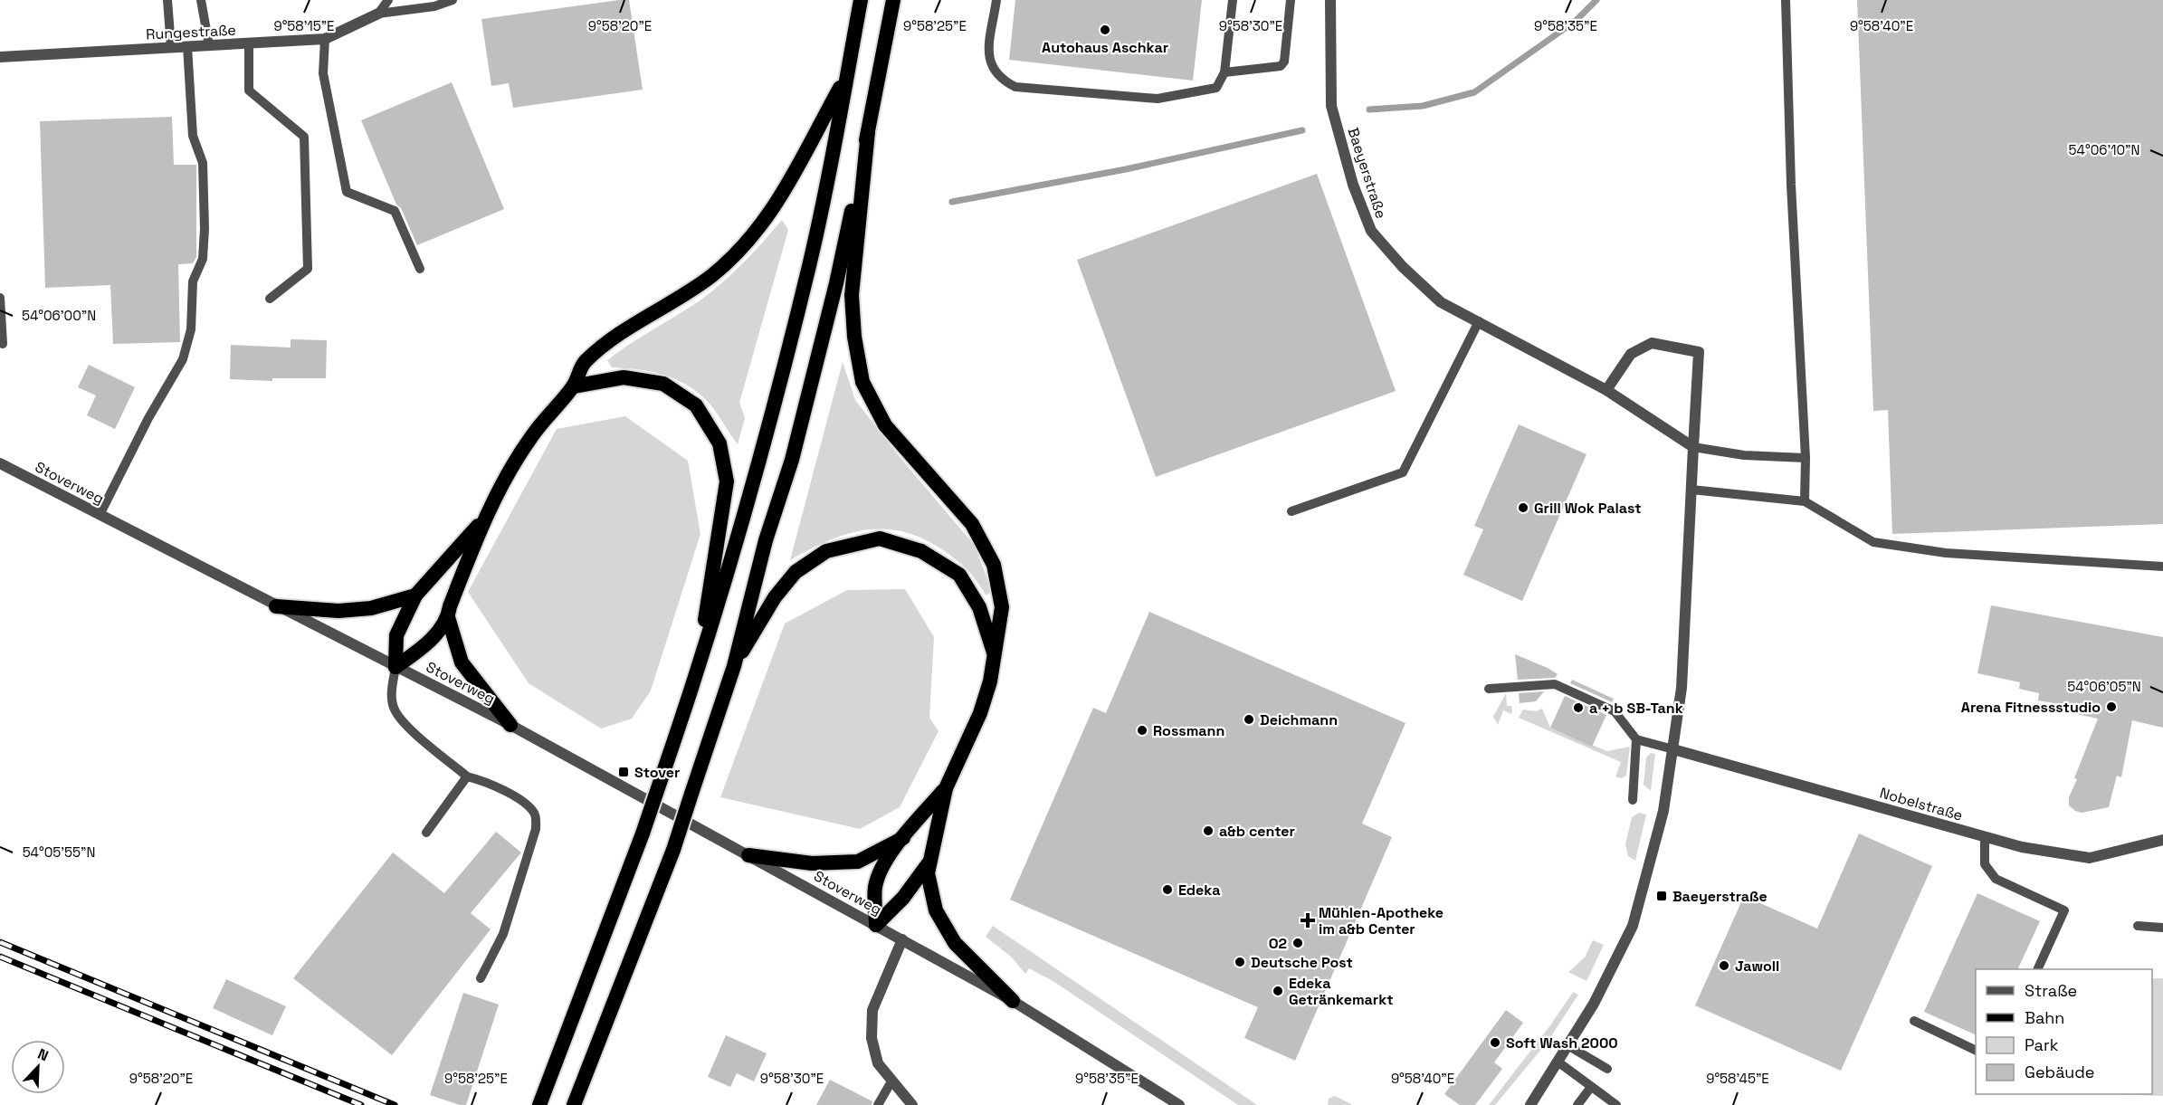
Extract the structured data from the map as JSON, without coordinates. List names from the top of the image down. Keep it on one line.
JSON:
{"streets":{"street":["Rungestraße","Baeyerstraße","Stoverweg","Nobelstraße"]},"places":{"other":["Autohaus Aschkar","Grill Wok Palast","Arena Fitnessstudio","a + b SB-Tank","Deichmann","Rossmann","a&b center","Edeka","O2","Deutsche Post","Jawoll","Edeka Getränkemarkt","Soft Wash 2000"],"transit":["Stover","Baeyerstraße"],"health":["Mühlen-Apotheke im a&b Center"]},"legend":["Straße","Bahn","Park","Gebäude"],"north":"top right","coordinates":["9°58'15\"E","9°58'20\"E","9°58'25\"E","9°58'30\"E","9°58'35\"E","9°58'40\"E","54°06'10\"N","54°06'00\"N","54°06'05\"N","54°05'55\"N","9°58'45\"E"]}
